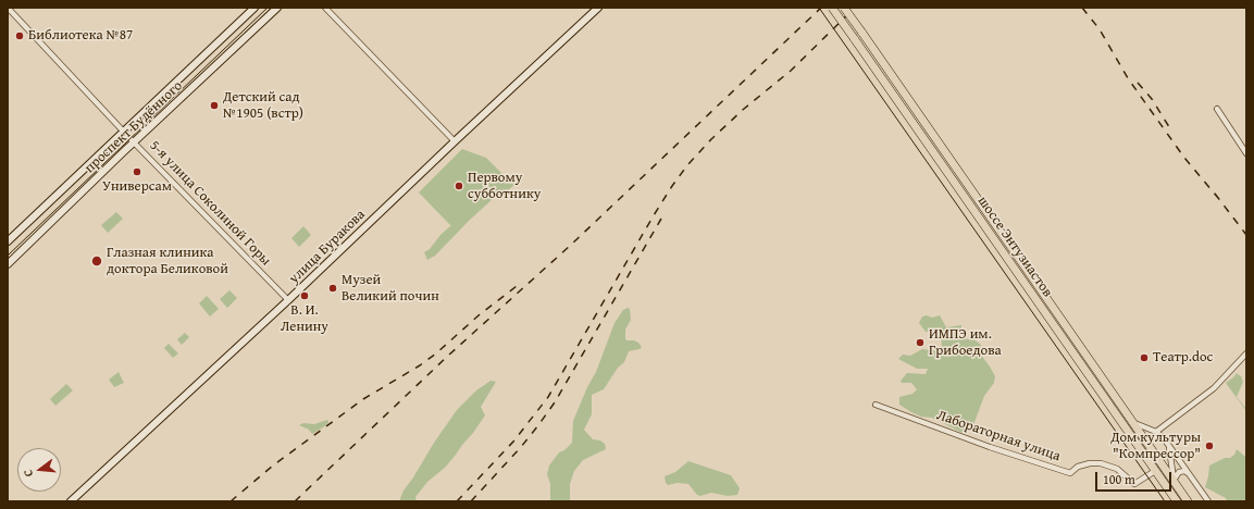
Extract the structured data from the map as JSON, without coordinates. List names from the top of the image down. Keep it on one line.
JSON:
{"streets":{"main road":["шоссе Энтузиастов"],"street":["проспект Будённого","5-я улица Соколиной Горы","улица Буракова","Лабораторная улица"]},"crossings":[["проспект Будённого","5-я улица Соколиной Горы"],["5-я улица Соколиной Горы","улица Буракова"],["шоссе Энтузиастов","Лабораторная улица"]],"places":["Библиотека №87","Детский сад №1905 (встр)","Универсам","Первому субботнику","Глазная клиника доктора Беликовой","Музей Великий почин","В. И. Ленину","ИМПЭ им. Грибоедова","Театр.doc","Дом культуры \"Компрессор\""],"scale_bar":"100 m","north":"left"}
